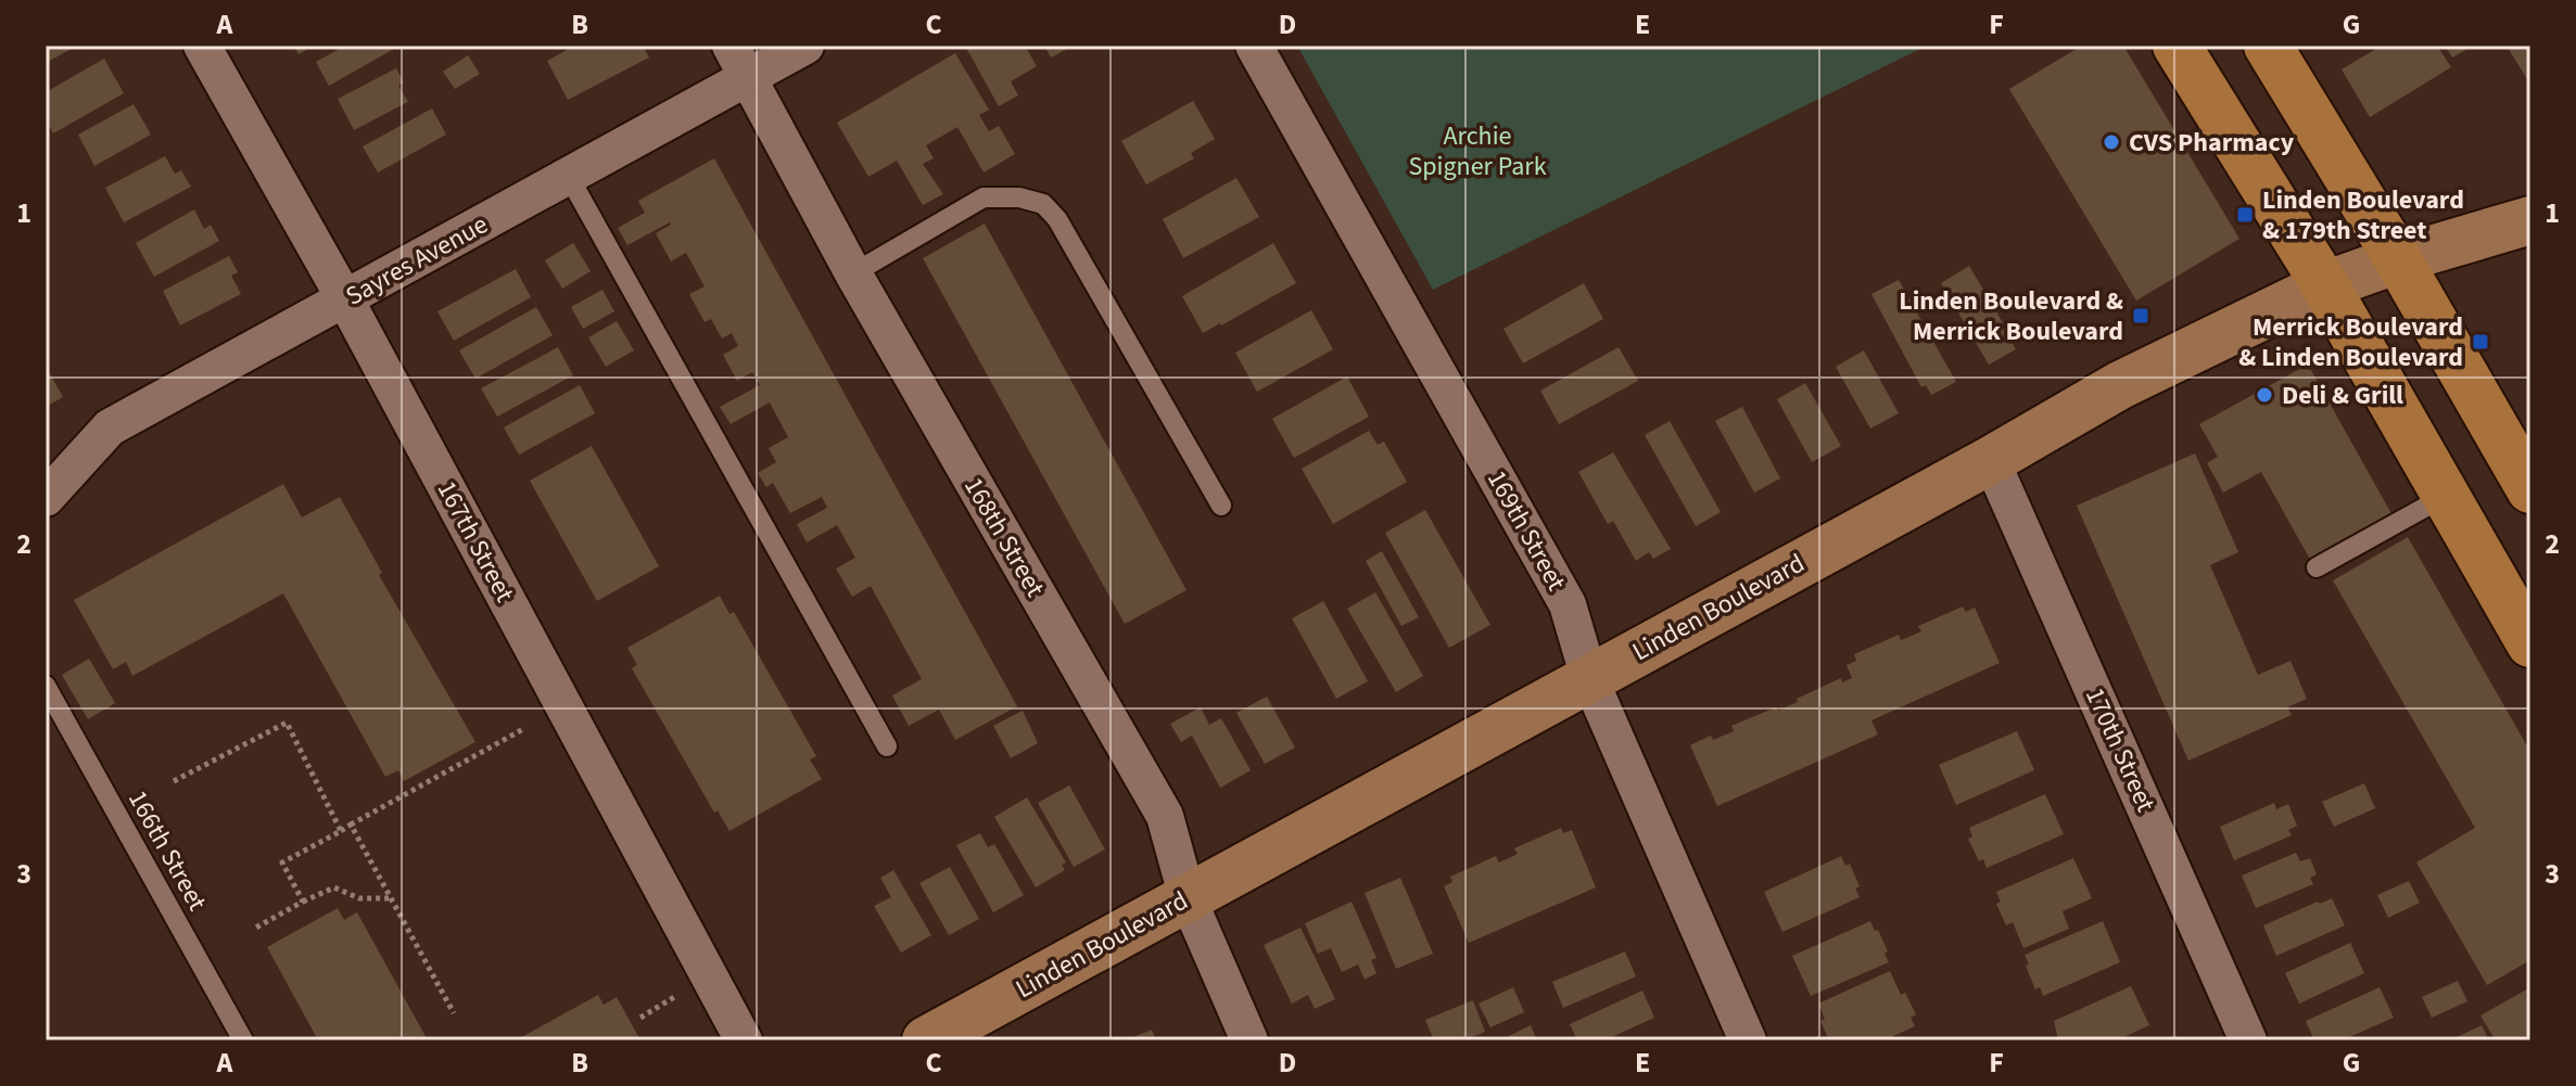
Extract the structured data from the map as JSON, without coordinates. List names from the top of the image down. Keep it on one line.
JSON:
{"streets":{"main road":["Linden Boulevard"],"street":["Sayres Avenue","169th Street","168th Street","167th Street","170th Street"],"lane":["166th Street"]},"crossings":[["Sayres Avenue","168th Street"],["Sayres Avenue","167th Street"],["169th Street","Linden Boulevard"],["168th Street","Linden Boulevard"],["Linden Boulevard","170th Street"]],"parks":["Archie Spigner Park"],"places":{"other":["CVS Pharmacy","Deli & Grill"],"transit":["Linden Boulevard & 179th Street","Linden Boulevard & Merrick Boulevard","Merrick Boulevard & Linden Boulevard"]},"grid":{"columns":["A","B","C","D","E","F","G"],"rows":["1","2","3"]}}
